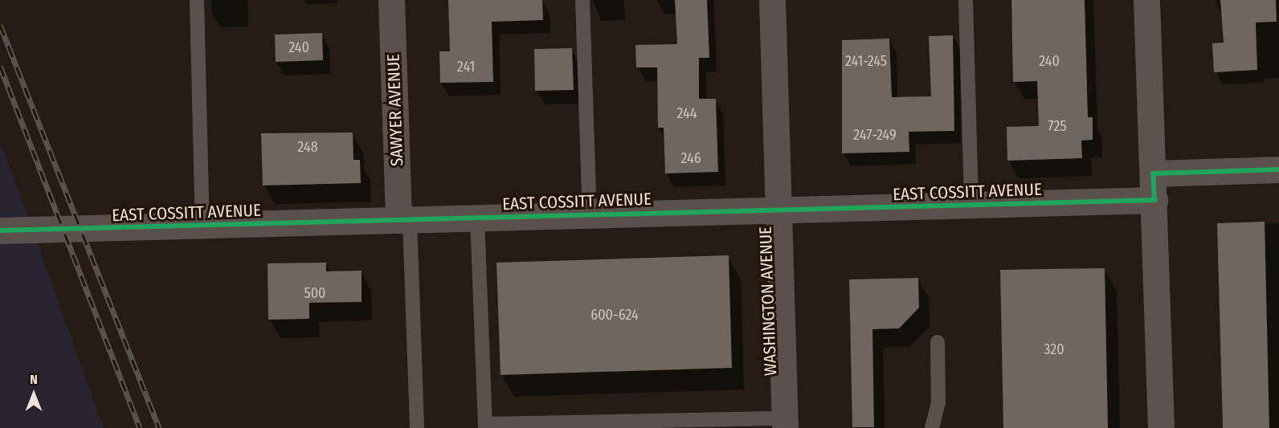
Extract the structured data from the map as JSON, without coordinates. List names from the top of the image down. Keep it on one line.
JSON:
{"streets":{"street":["SAWYER AVENUE","EAST COSSITT AVENUE","WASHINGTON AVENUE"]},"crossings":[["SAWYER AVENUE","EAST COSSITT AVENUE"],["EAST COSSITT AVENUE","WASHINGTON AVENUE"]],"house_numbers":["240","241-245","240","241","244","725","247-249","248","246","500","600-624","320"],"north":"top"}
